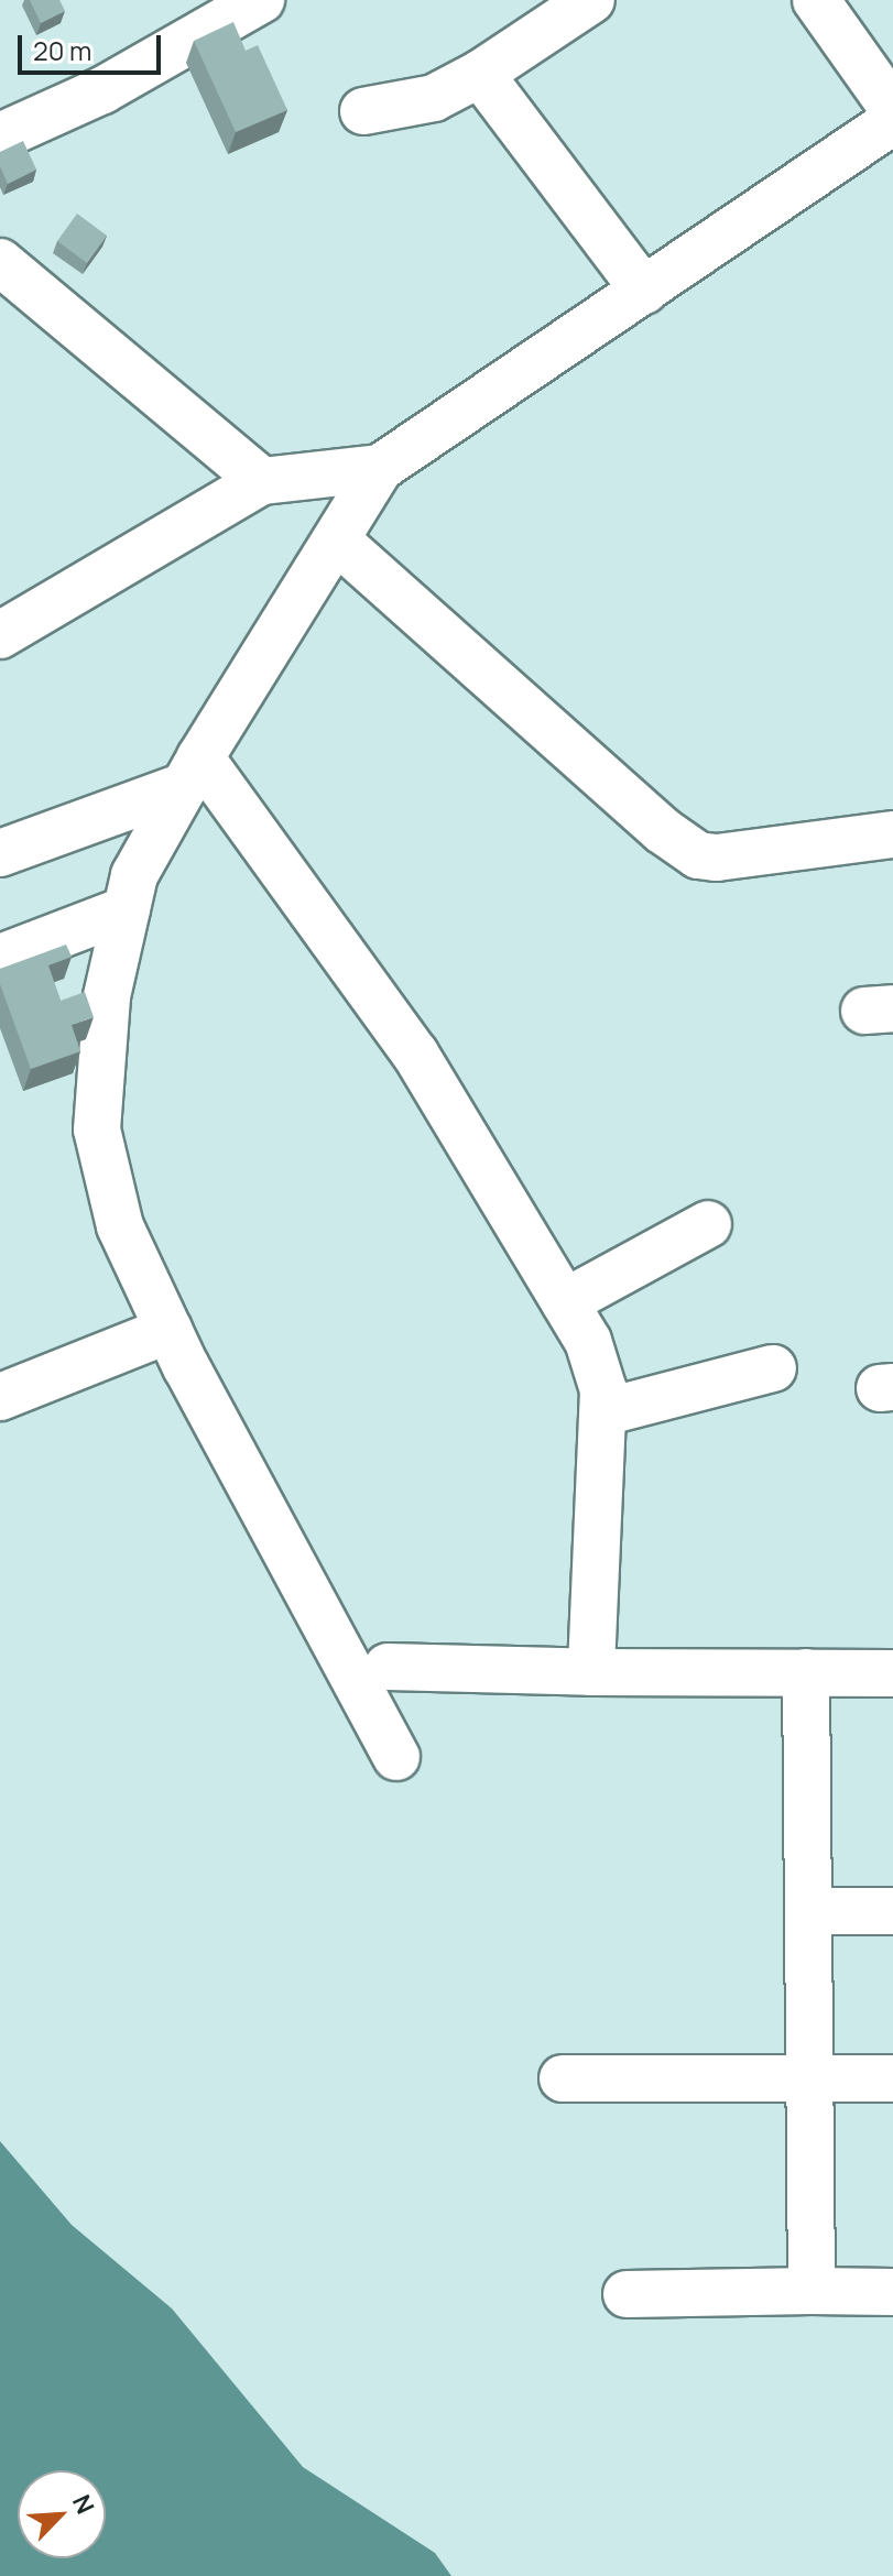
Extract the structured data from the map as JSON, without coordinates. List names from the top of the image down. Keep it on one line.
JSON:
{"scale_bar":"20 m","north":"top right"}
